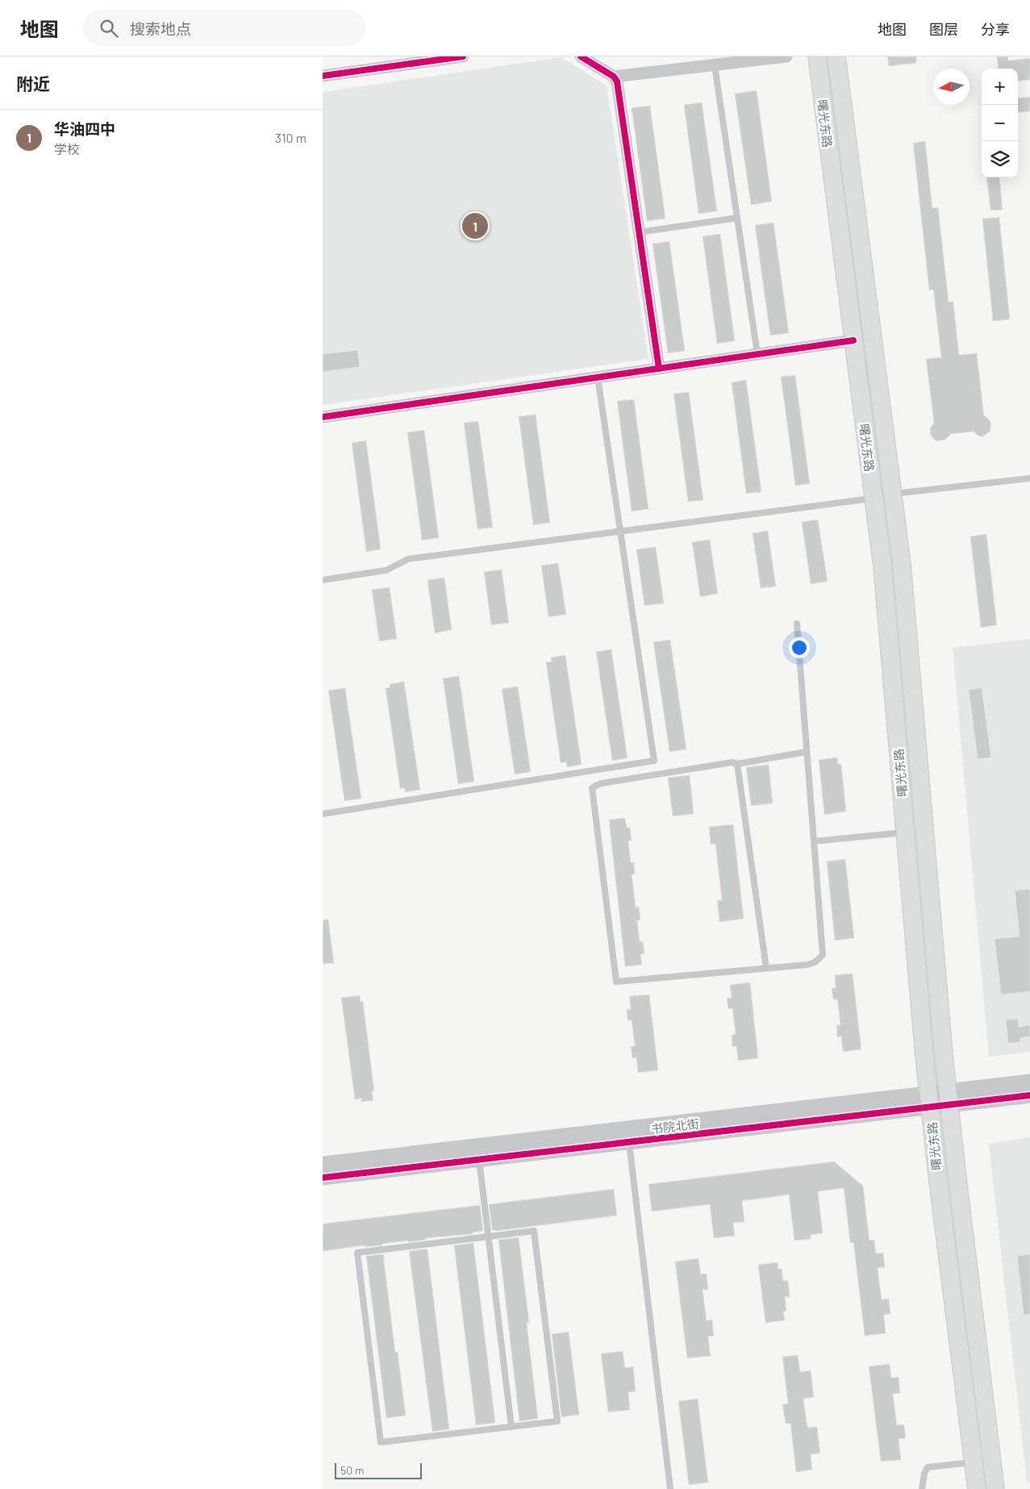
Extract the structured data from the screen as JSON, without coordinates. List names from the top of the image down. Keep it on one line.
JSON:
{"streets":{"main road":["曙光东路"],"street":["书院北街"]},"crossings":[["曙光东路","书院北街"]],"scale_bar":"50 m","north":"left","page":{"header":"地图","search":"搜索地点","nav":["地图","图层","分享"],"heading":"附近","map_buttons":["+","−"],"list":[{"mark":"1","name":"华油四中","note":"学校","value":"310 m"}],"pins":"1","scale":"50 m"}}
